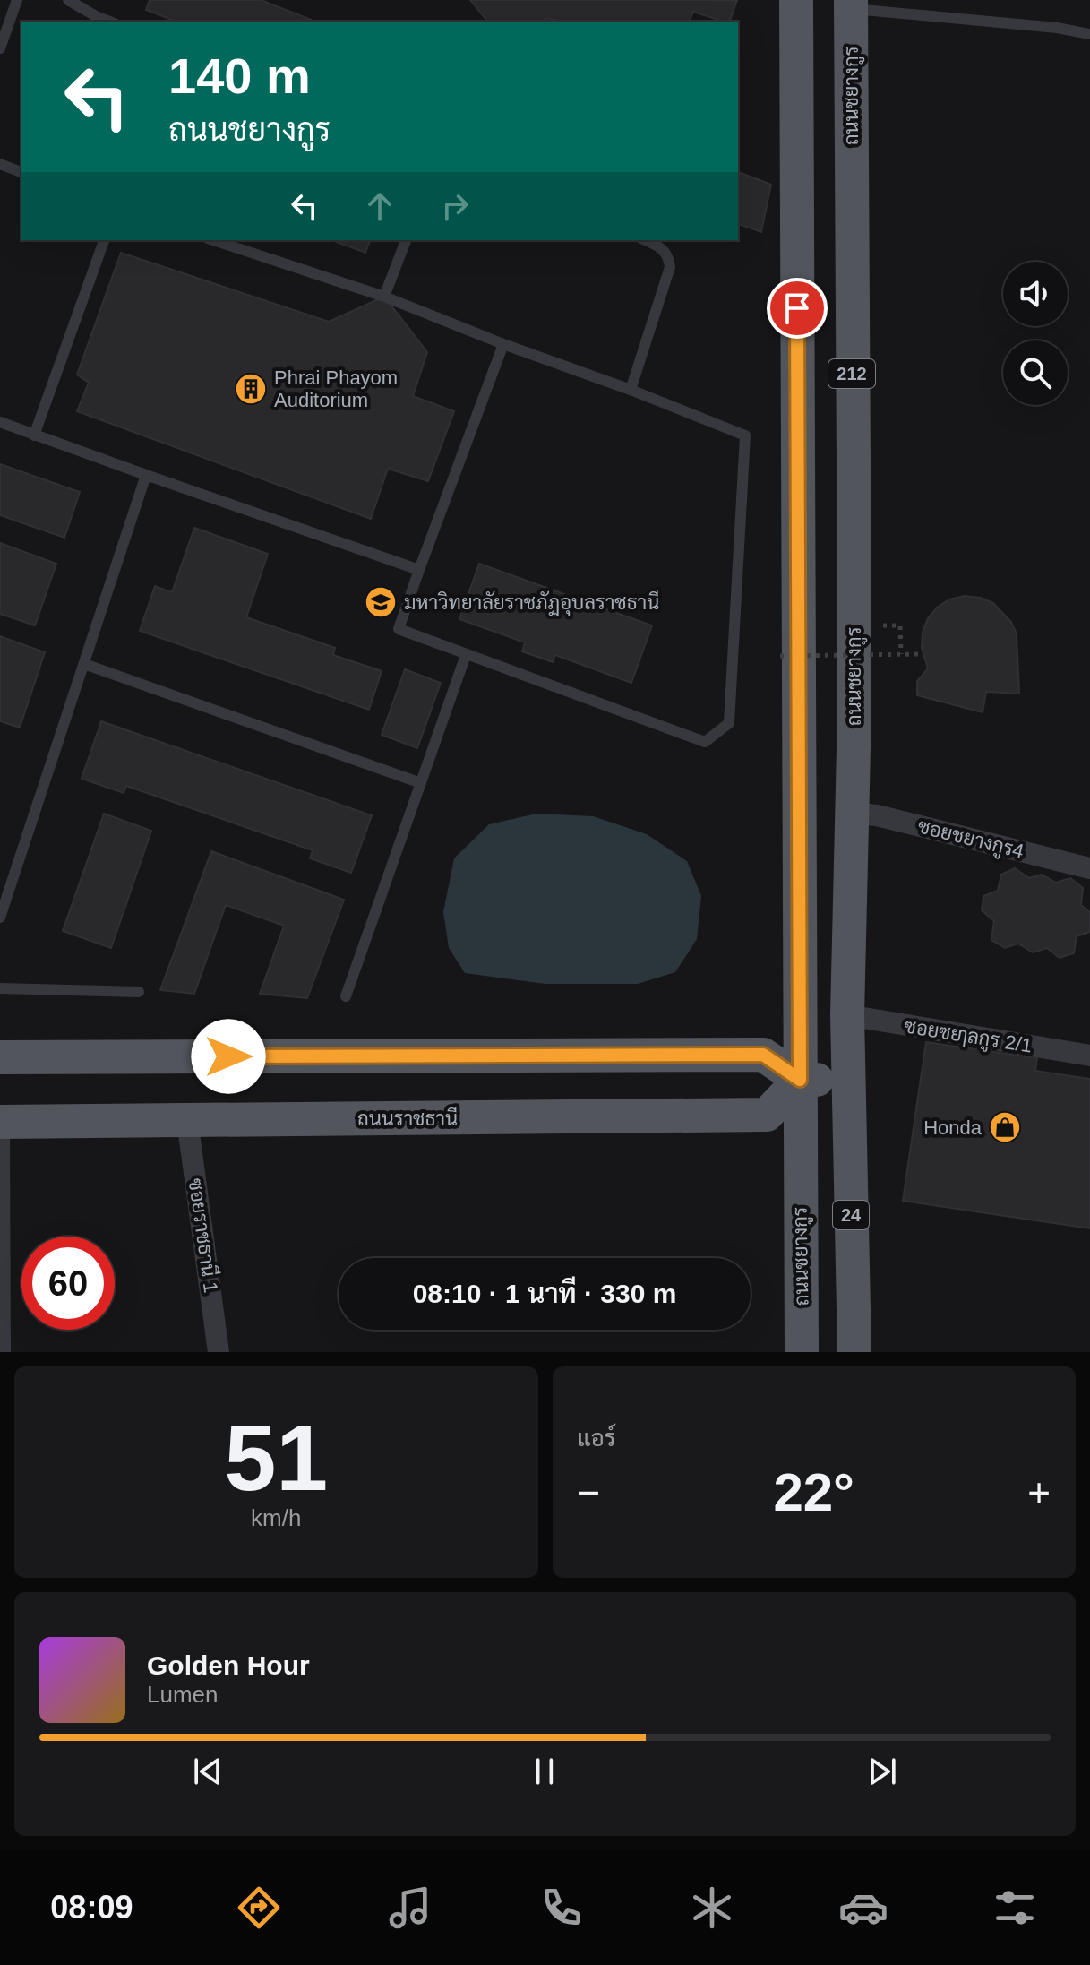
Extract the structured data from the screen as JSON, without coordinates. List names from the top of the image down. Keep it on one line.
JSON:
{"streets":{"main road":["ถนนชยางกูร","212","ถนนราชธานี","24"],"street":["ซอยชยางกูร4","ซอยซยๅลกูร 2/1","ซอยราชธานี 1"]},"crossings":[["ถนนชยางกูร","ซอยชยางกูร4"],["ถนนชยางกูร","ซอยซยๅลกูร 2/1"],["ถนนชยางกูร","ถนนราชธานี"],["ถนนราชธานี","ซอยราชธานี 1"]],"places":{"building":["Phrai Phayom Auditorium"],"school or university":["มหาวิทยาลัยราชภัฏอุบลราชธานี"],"shop":["Honda"]},"page":{"turn":["140 m","ถนนชยางกูร"],"limit":"60","trip":"08:10 · 1 นาที · 330 m","tile":[["51","km/h"],"แอร์"],"heat":["−","22°","+"],"song":["Golden Hour","Lumen"],"tabs":"08:09"}}
